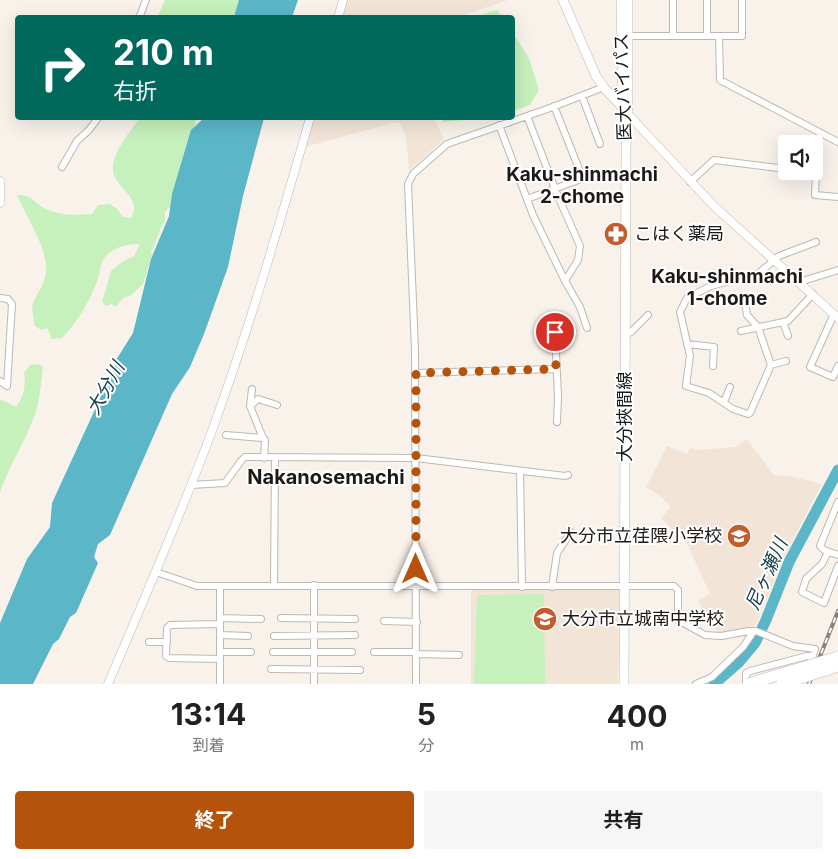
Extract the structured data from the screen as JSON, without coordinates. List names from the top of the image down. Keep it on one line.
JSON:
{"streets":{"main road":["医大バイパス","大分挾間線"]},"crossings":[["医大バイパス","大分挾間線"]],"districts":["Kaku-shinmachi 2-chome","Kaku-shinmachi 1-chome","Nakanosemachi"],"water":["大分川","尼ヶ瀬川"],"places":{"pharmacy":["こはく薬局"],"school or university":["大分市立荏隈小学校","大分市立城南中学校"]},"page":{"turn":["210 m","右折"],"eta":["13:14","到着","5","分","400","m"],"buttons":["終了","共有"]}}
